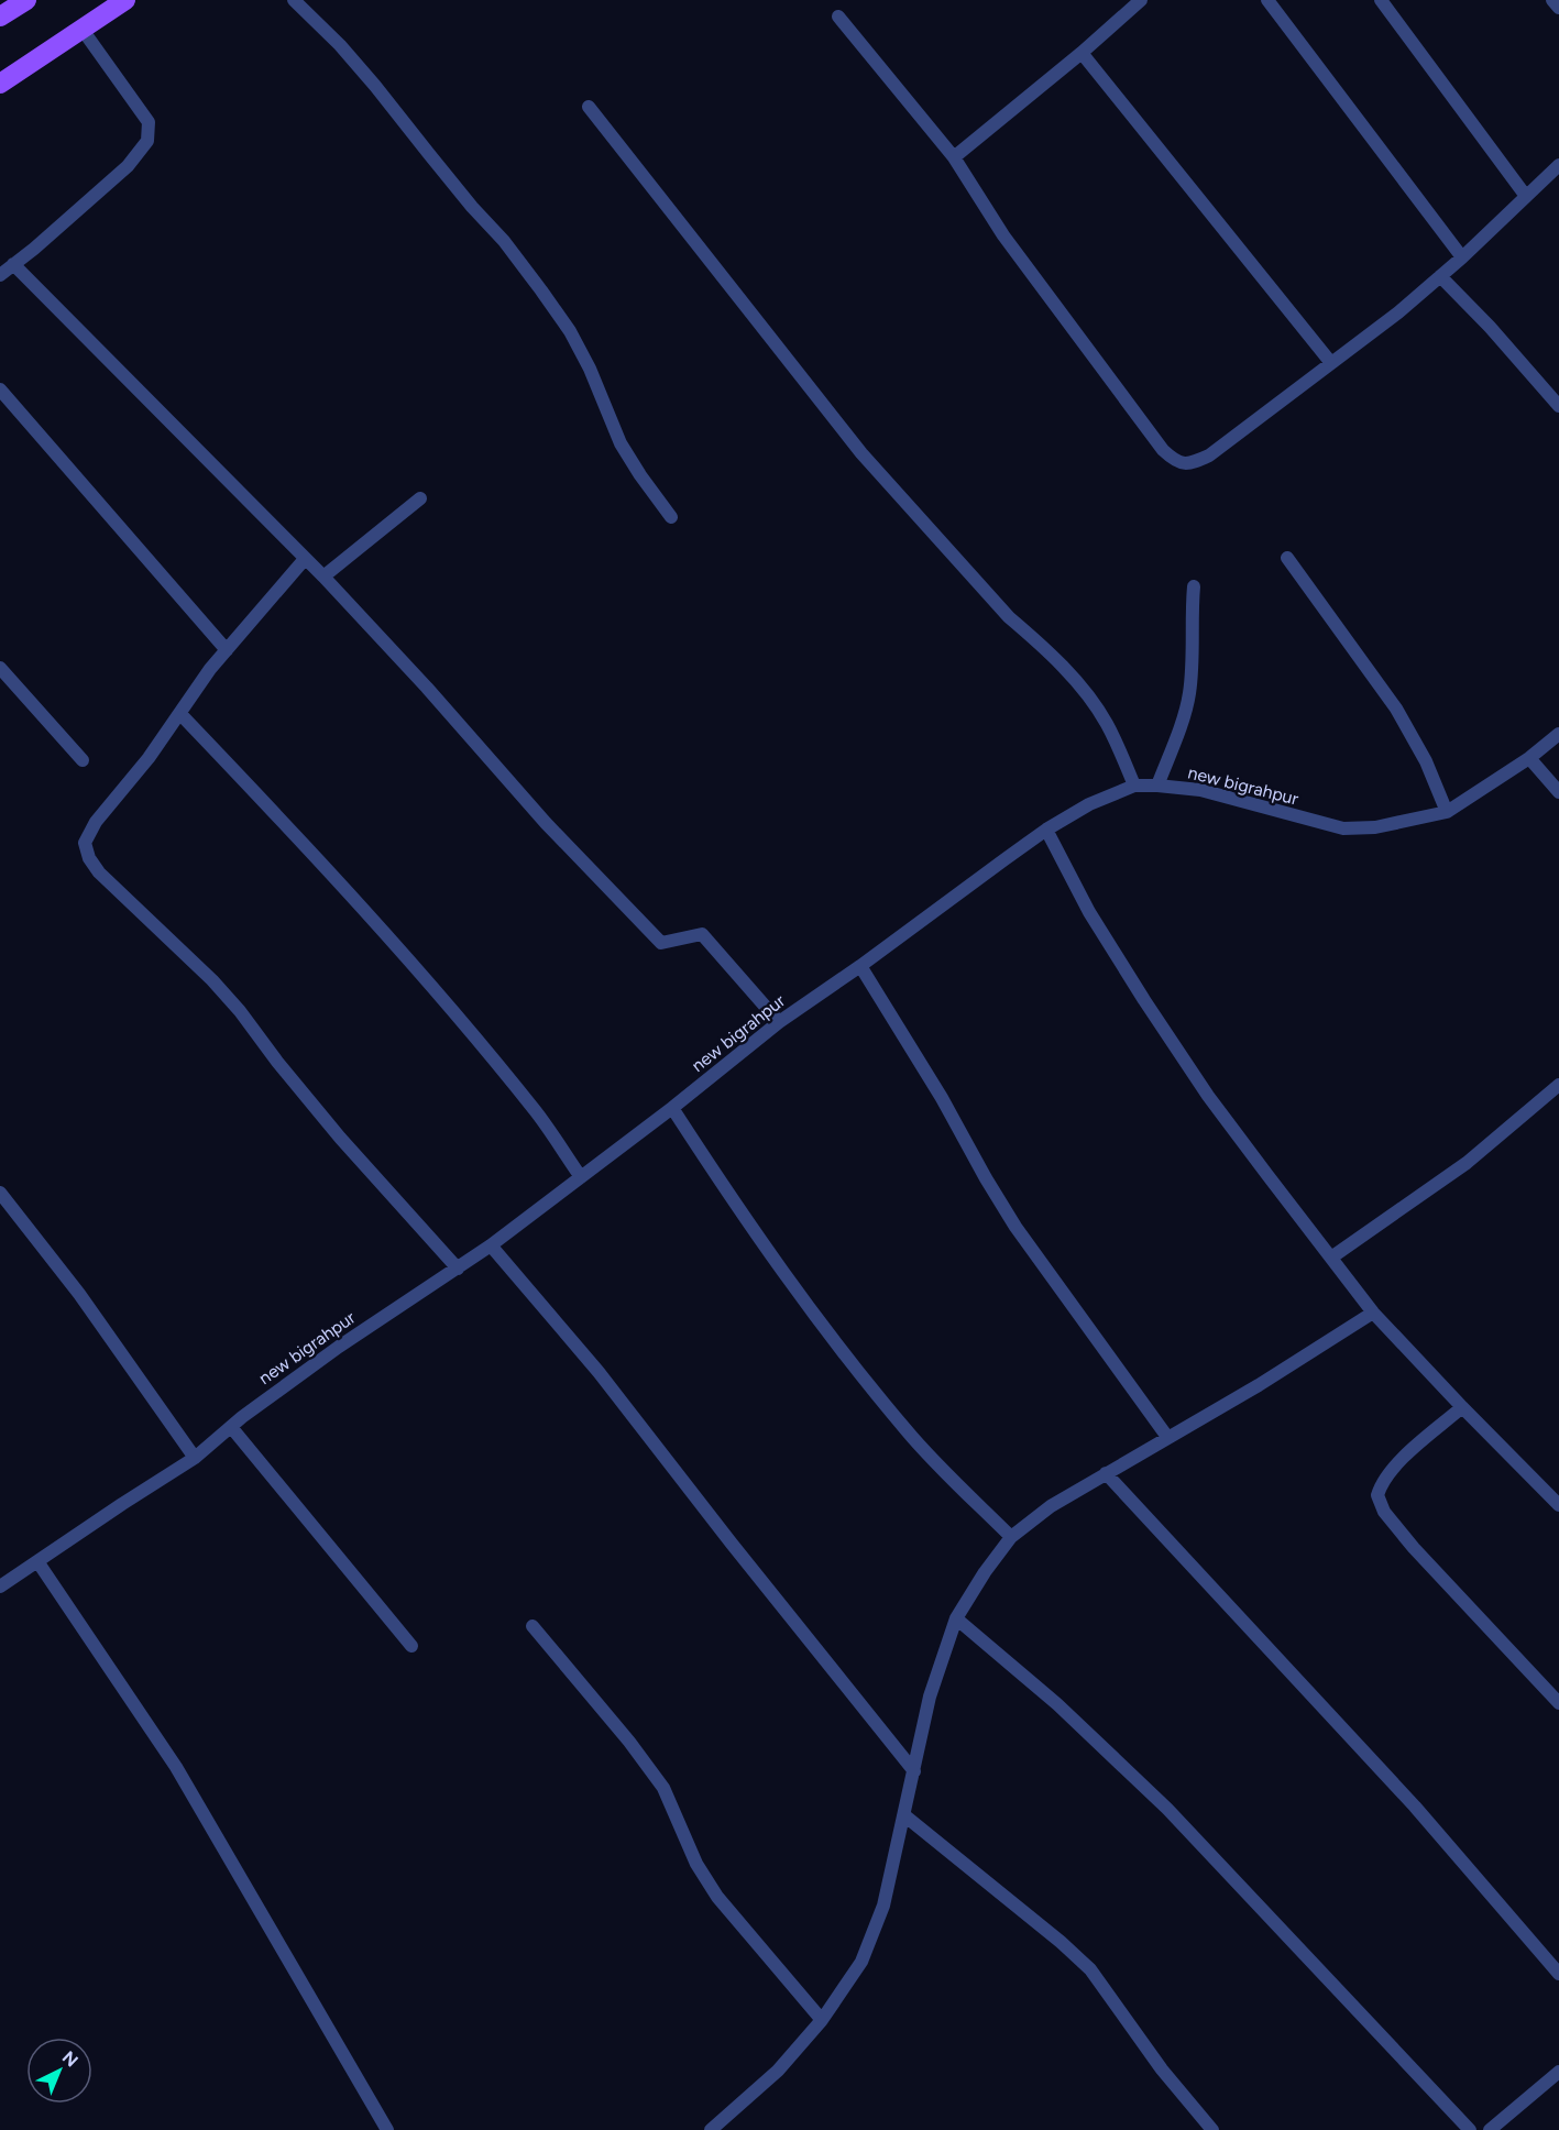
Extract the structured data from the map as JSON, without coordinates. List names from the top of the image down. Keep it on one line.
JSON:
{"streets":{"street":["new bigrahpur"]},"north":"top right"}
